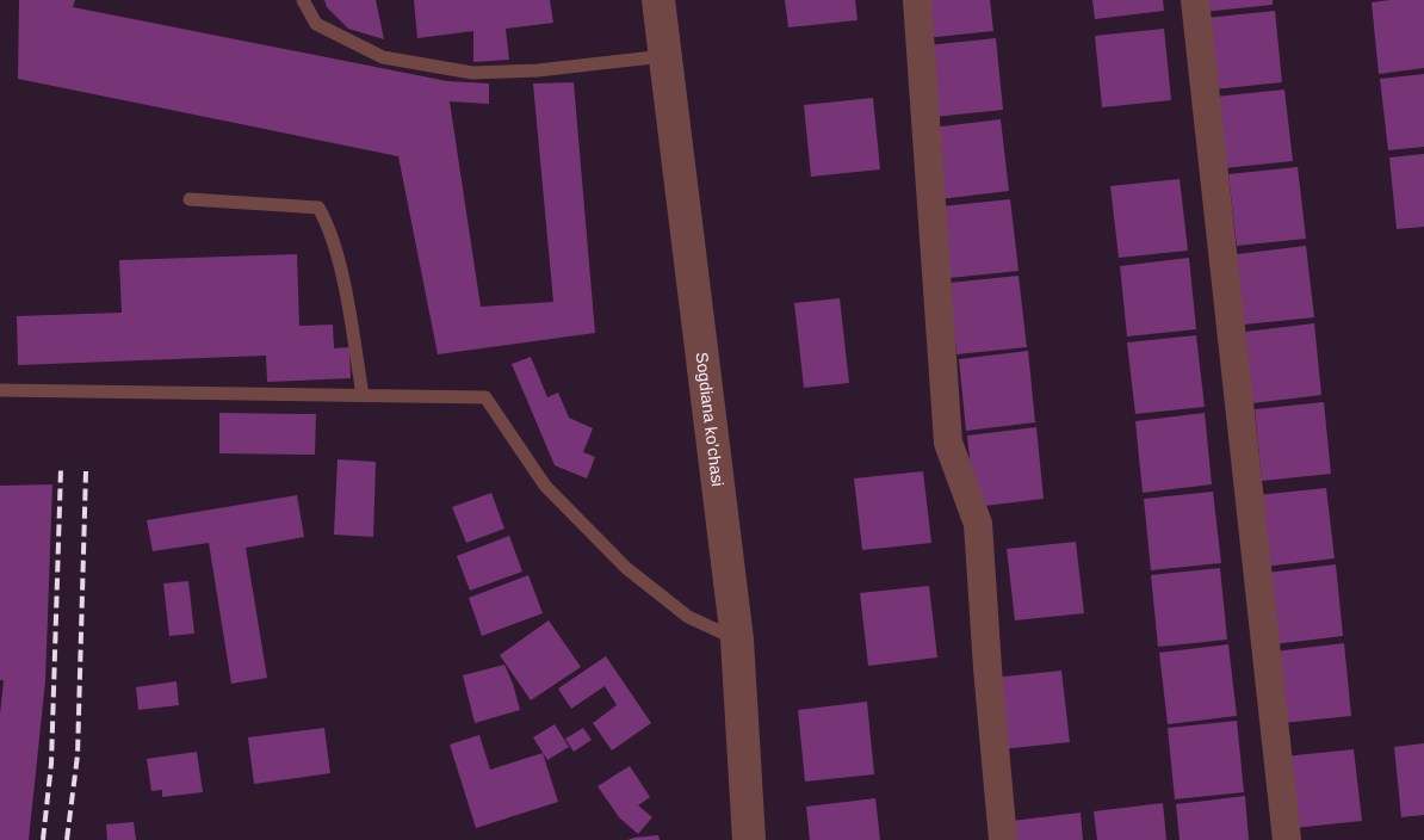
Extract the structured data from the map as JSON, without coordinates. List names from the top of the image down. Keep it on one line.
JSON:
{"streets":{"street":["Sogdiana ko'chasi"]}}
